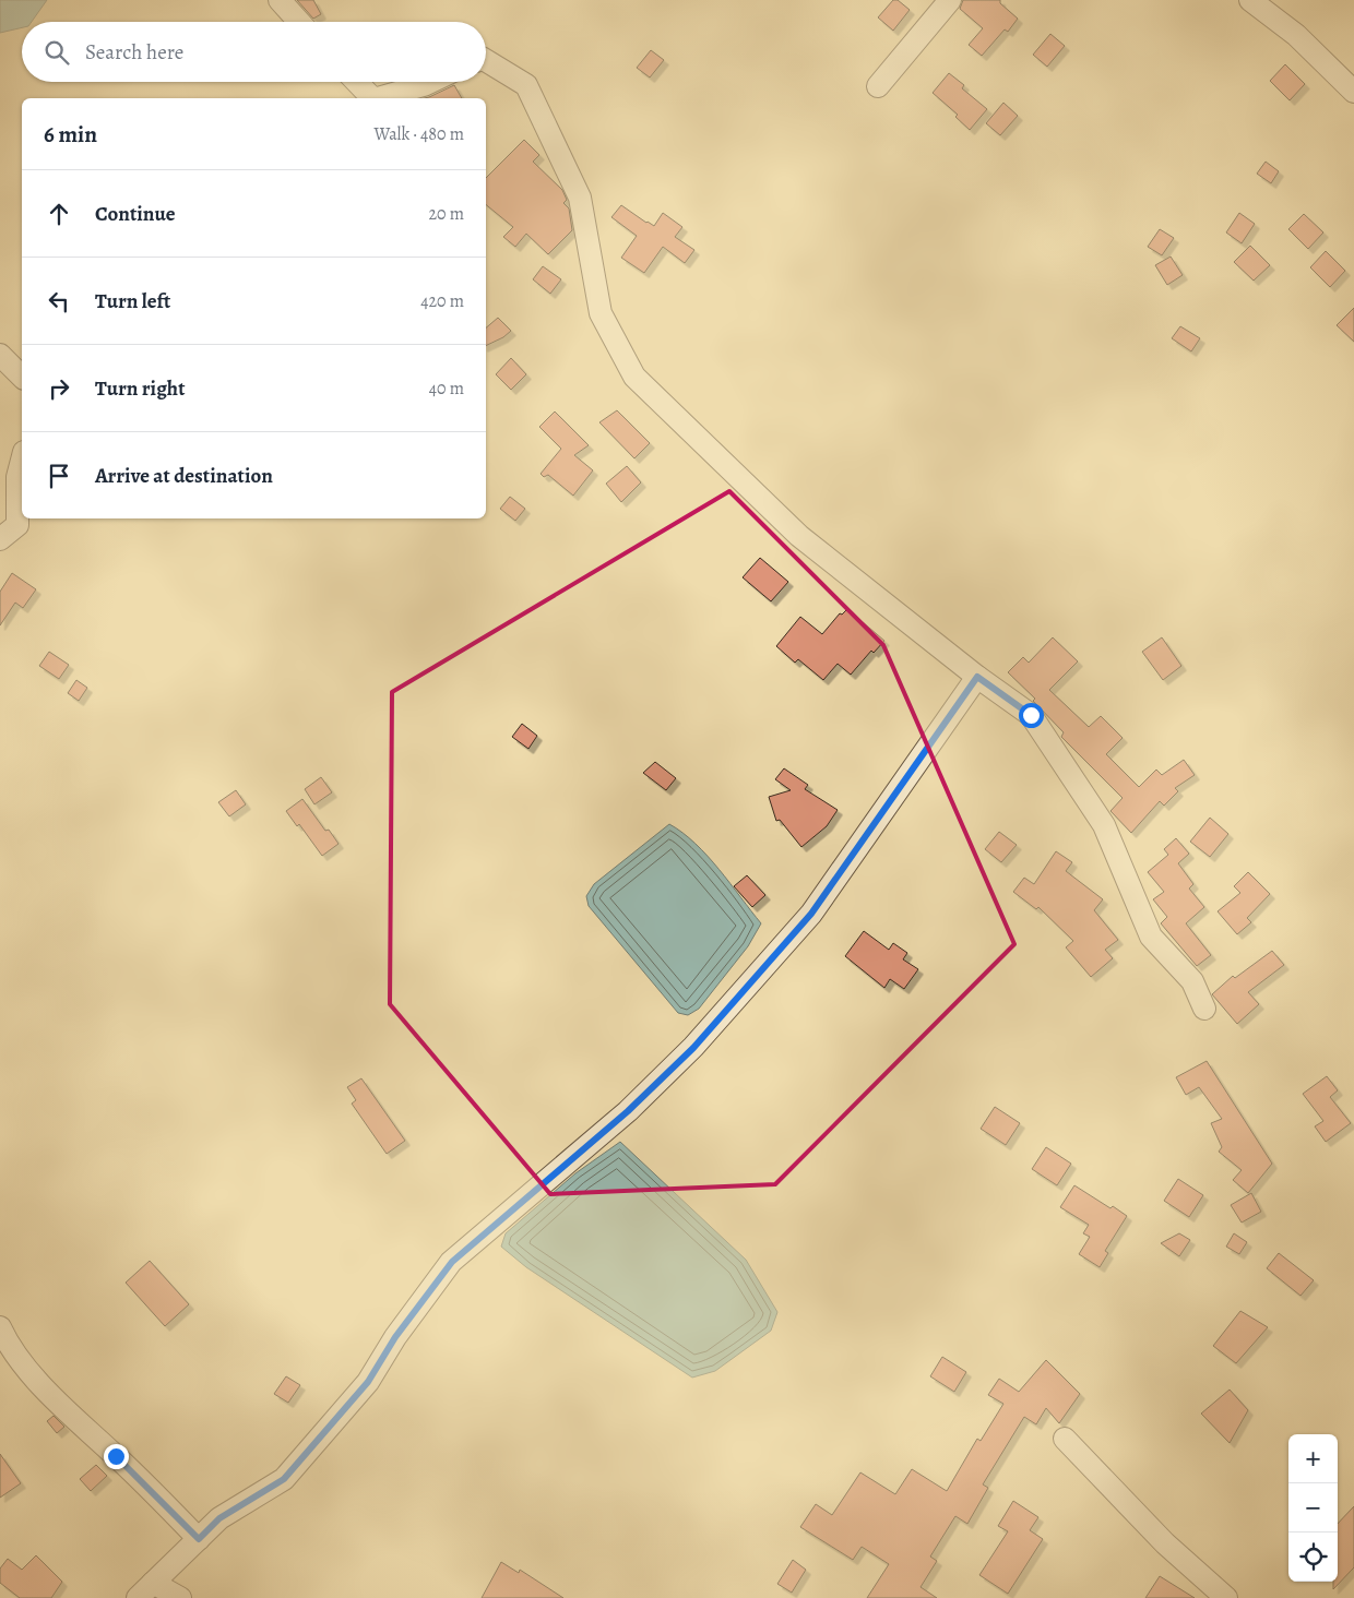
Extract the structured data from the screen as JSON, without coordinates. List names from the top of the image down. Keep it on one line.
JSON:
{"page":{"search":"Search here","heading":["6 min","Walk · 480 m"],"list":[["Continue","20 m"],["Turn left","420 m"],["Turn right","40 m"],"Arrive at destination"],"map_buttons":["+","−"]}}
